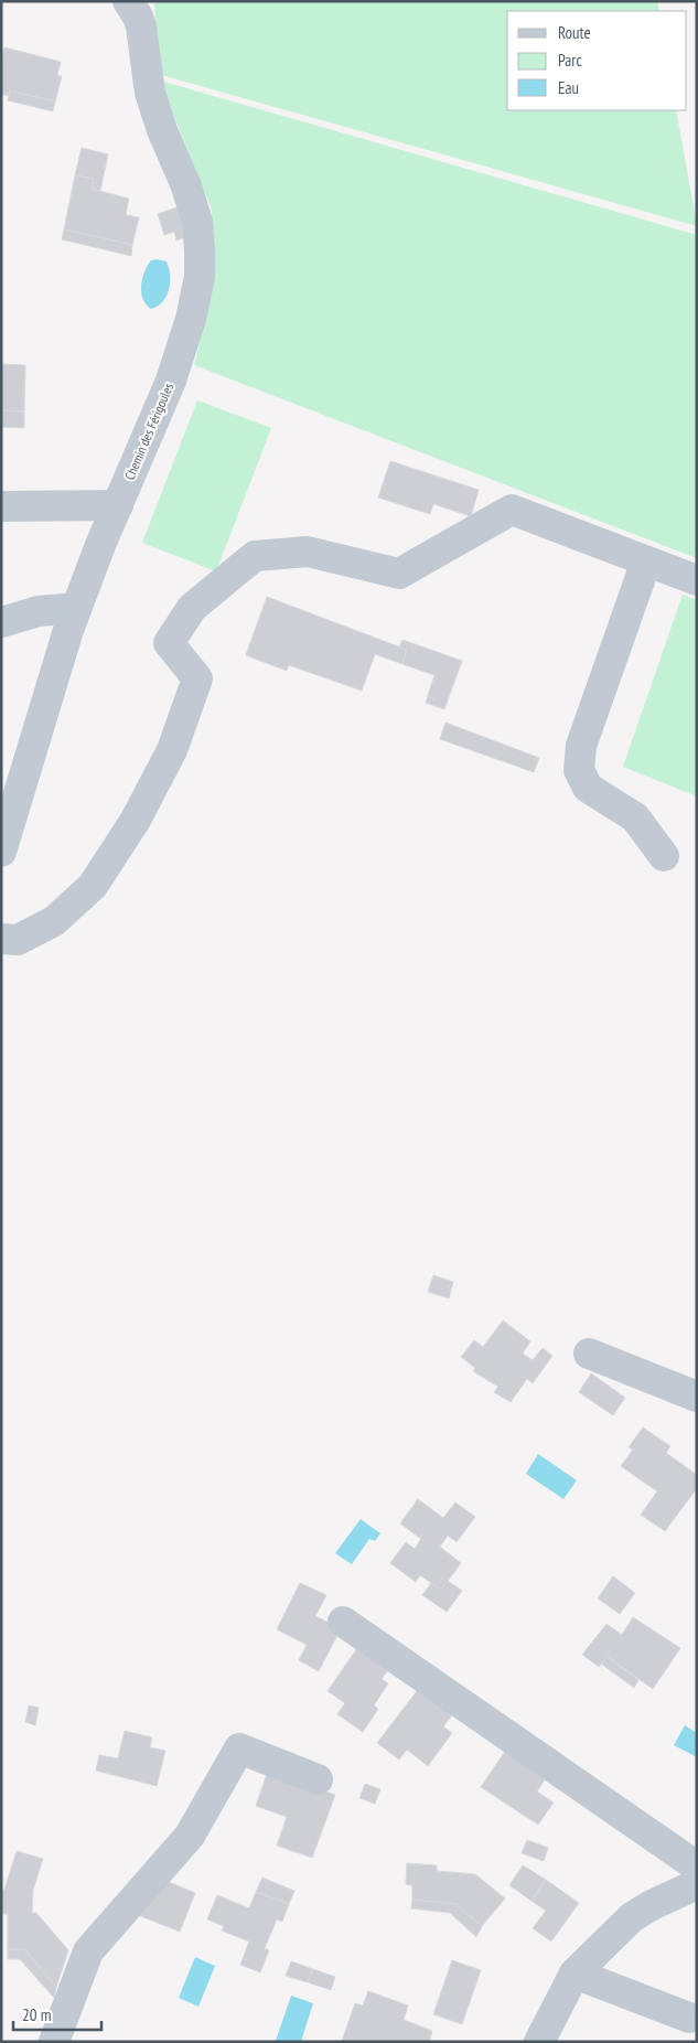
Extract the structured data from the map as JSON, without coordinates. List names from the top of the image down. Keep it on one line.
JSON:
{"streets":{"street":["Chemin des Férigoules"]},"legend":["Route","Parc","Eau"],"scale_bar":"20 m"}
